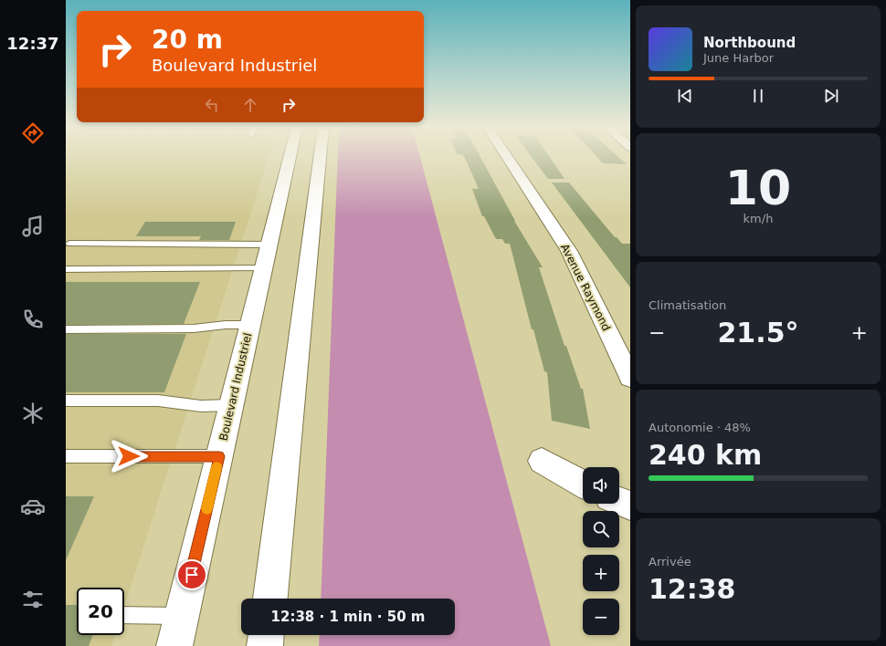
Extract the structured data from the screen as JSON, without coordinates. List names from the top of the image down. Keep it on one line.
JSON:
{"streets":{"street":["Avenue Raymond","Boulevard Industriel"]},"page":{"tabs":"12:37","turn":["20 m","Boulevard Industriel"],"song":["Northbound","June Harbor"],"tile":[["10","km/h"],"Climatisation",["Autonomie · 48%","240 km"],["Arrivée","12:38"]],"heat":["−","21.5°","+"],"map_buttons":["+","−"],"limit":"20","trip":"12:38 · 1 min · 50 m"}}
